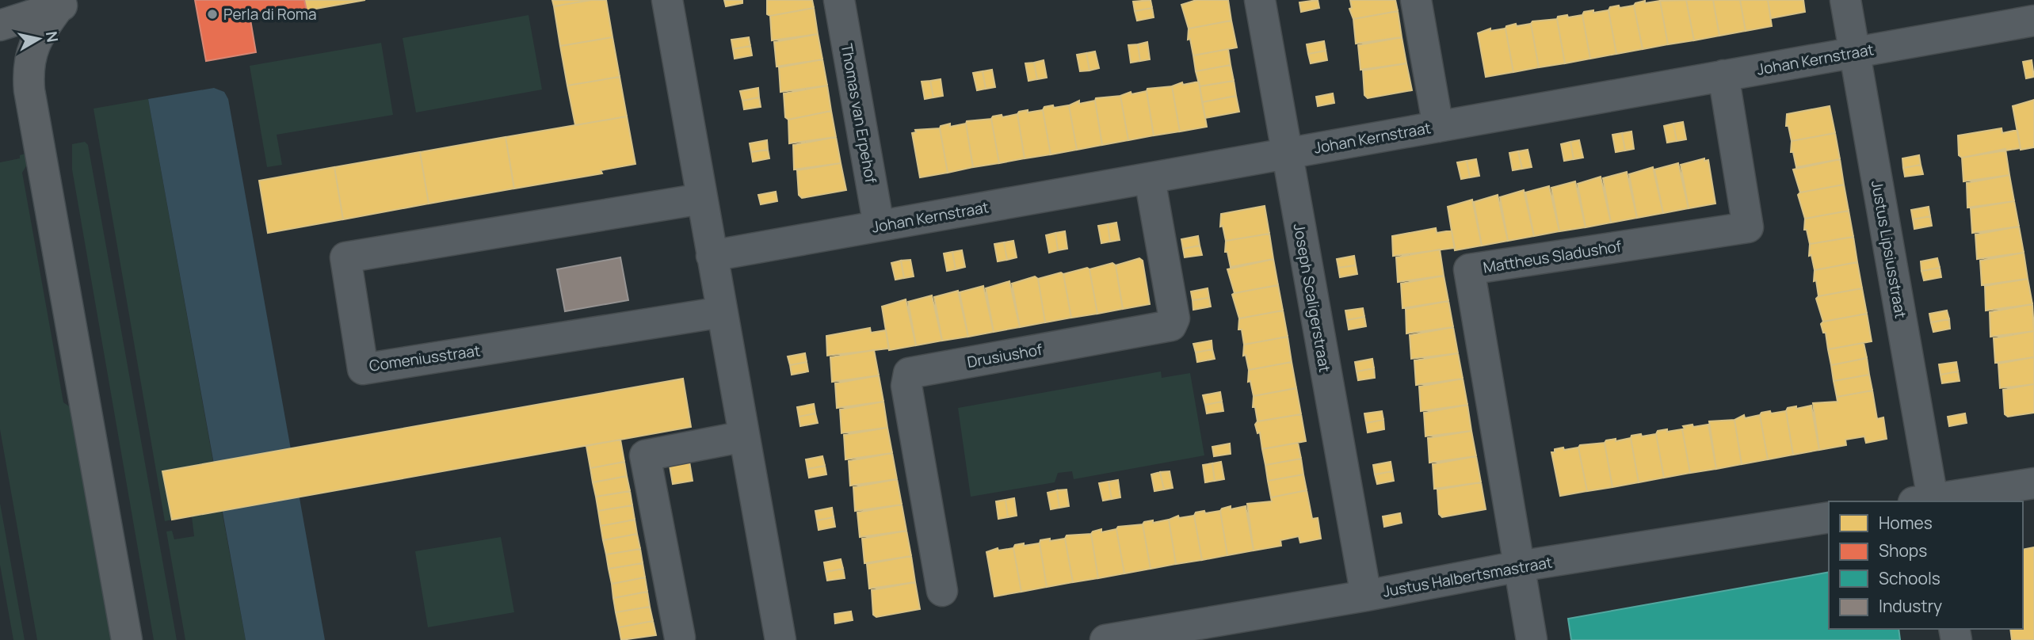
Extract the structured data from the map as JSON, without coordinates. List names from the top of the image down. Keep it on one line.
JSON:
{"streets":{"street":["Johan Kernstraat","Thomas van Erpehof","Justus Lipsiusstraat","Mattheus Sladushof","Joseph Scaligerstraat","Drusiushof","Comeniusstraat","Justus Halbertsmastraat"]},"crossings":[["Johan Kernstraat","Thomas van Erpehof"],["Johan Kernstraat","Justus Lipsiusstraat"],["Johan Kernstraat","Mattheus Sladushof"],["Johan Kernstraat","Joseph Scaligerstraat"],["Johan Kernstraat","Drusiushof"],["Mattheus Sladushof","Justus Halbertsmastraat"],["Joseph Scaligerstraat","Justus Halbertsmastraat"]],"places":["Perla di Roma"],"legend":["Homes","Shops","Schools","Industry"],"north":"right"}
